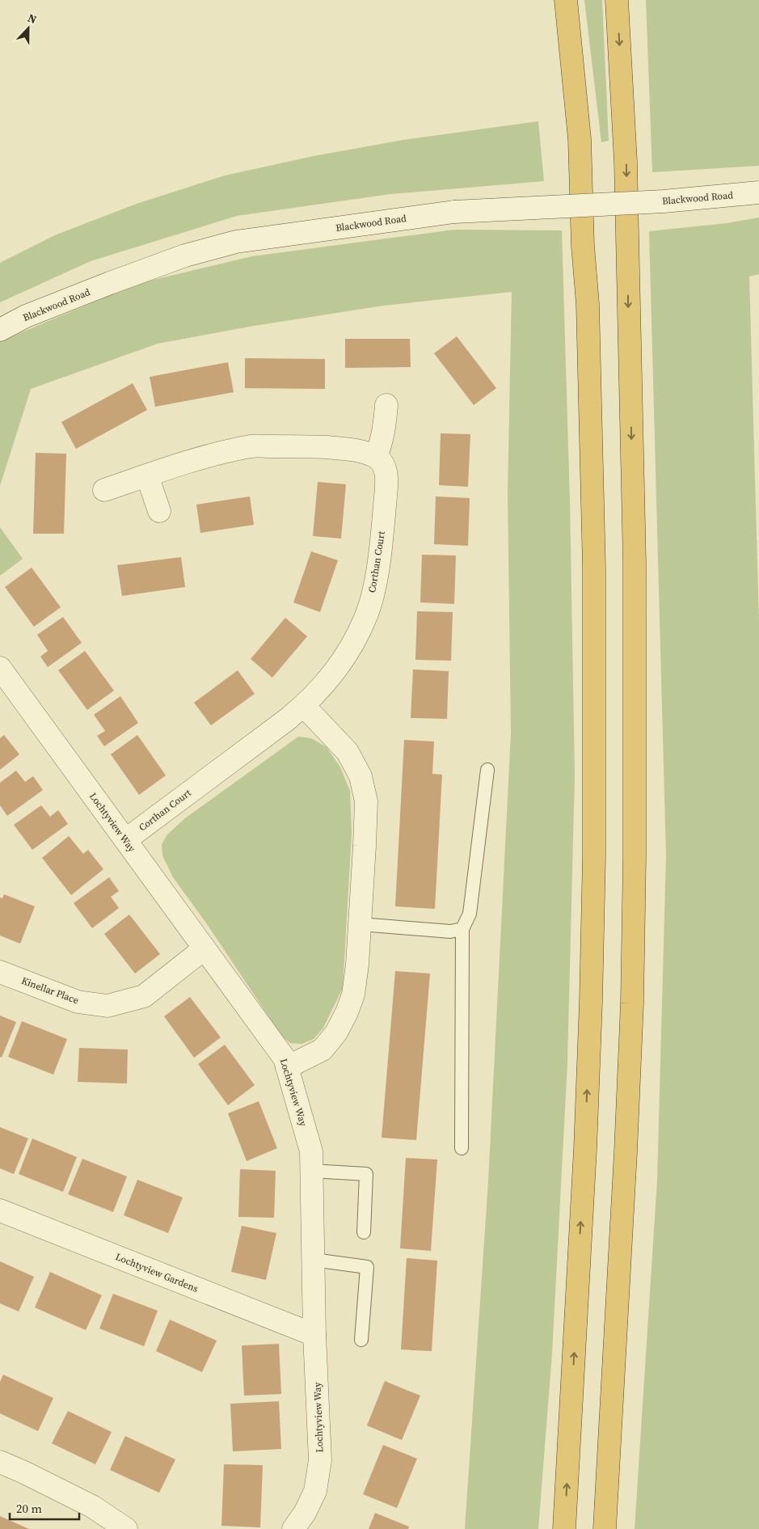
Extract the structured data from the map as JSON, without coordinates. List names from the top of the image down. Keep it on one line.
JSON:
{"streets":{"street":["Blackwood Road","Corthan Court","Lochtyview Way","Kinellar Place","Lochtyview Gardens"]},"crossings":[["Corthan Court","Lochtyview Way"],["Lochtyview Way","Kinellar Place"],["Lochtyview Way","Lochtyview Gardens"]],"scale_bar":"20 m","north":"top"}
